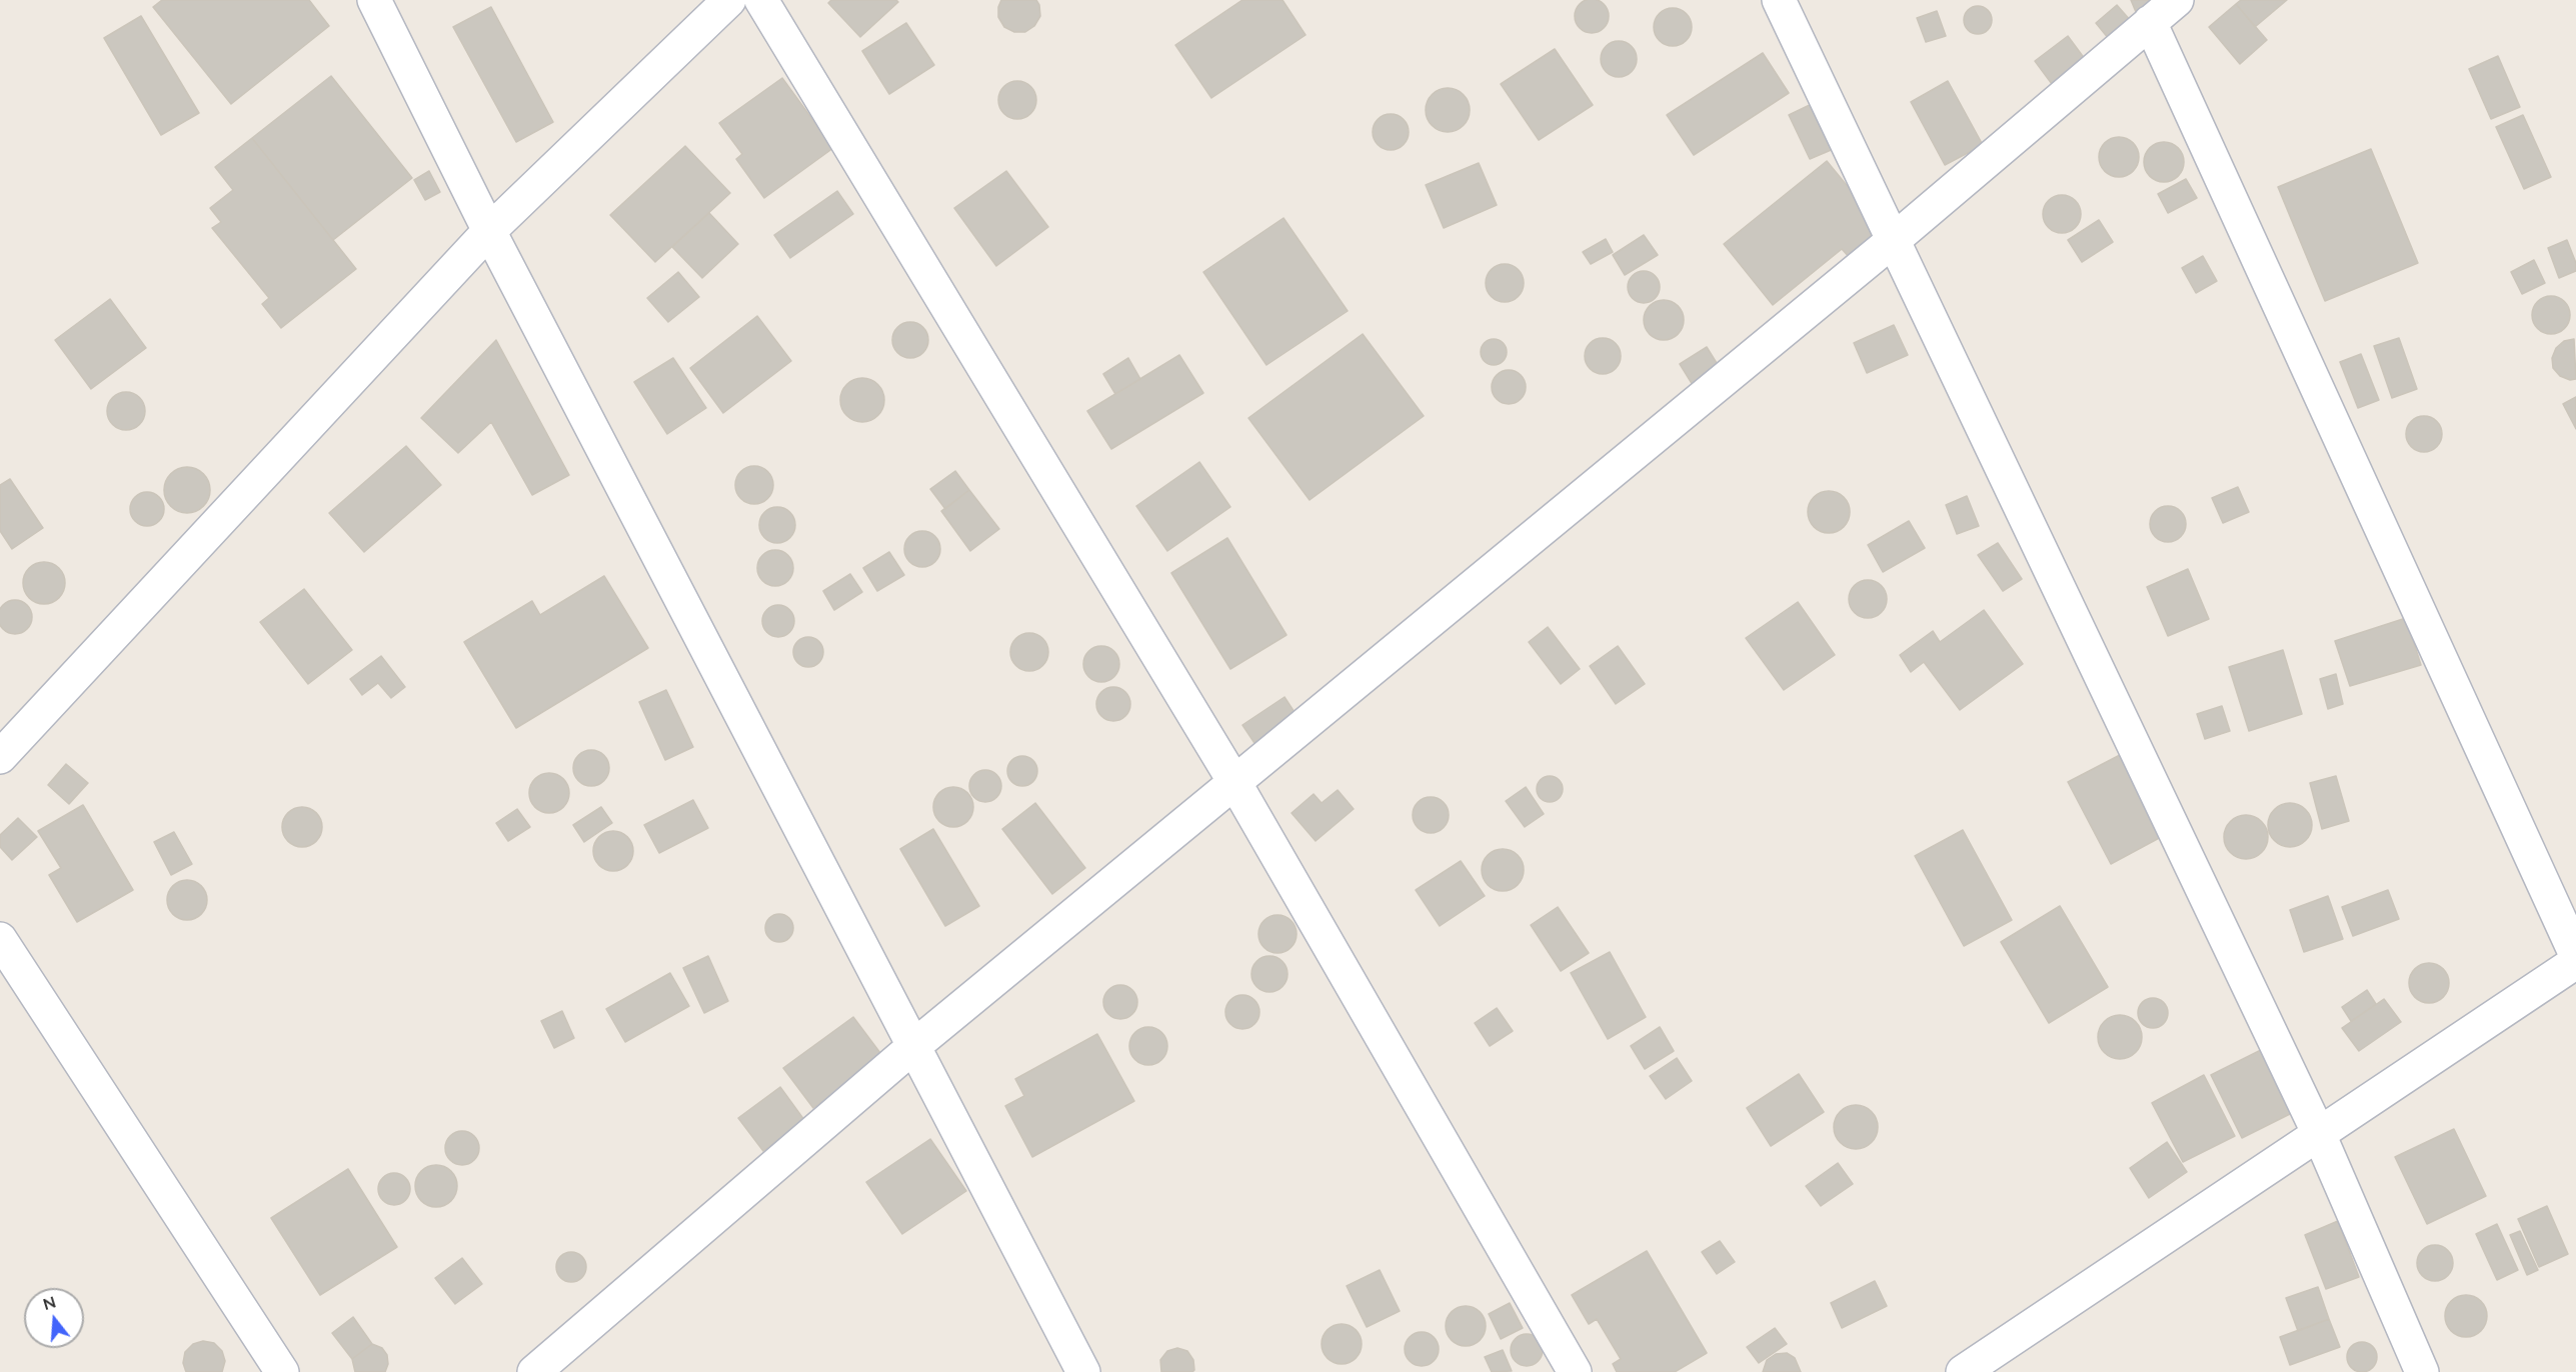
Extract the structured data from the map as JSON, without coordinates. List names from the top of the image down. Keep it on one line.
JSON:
{"north":"top"}
